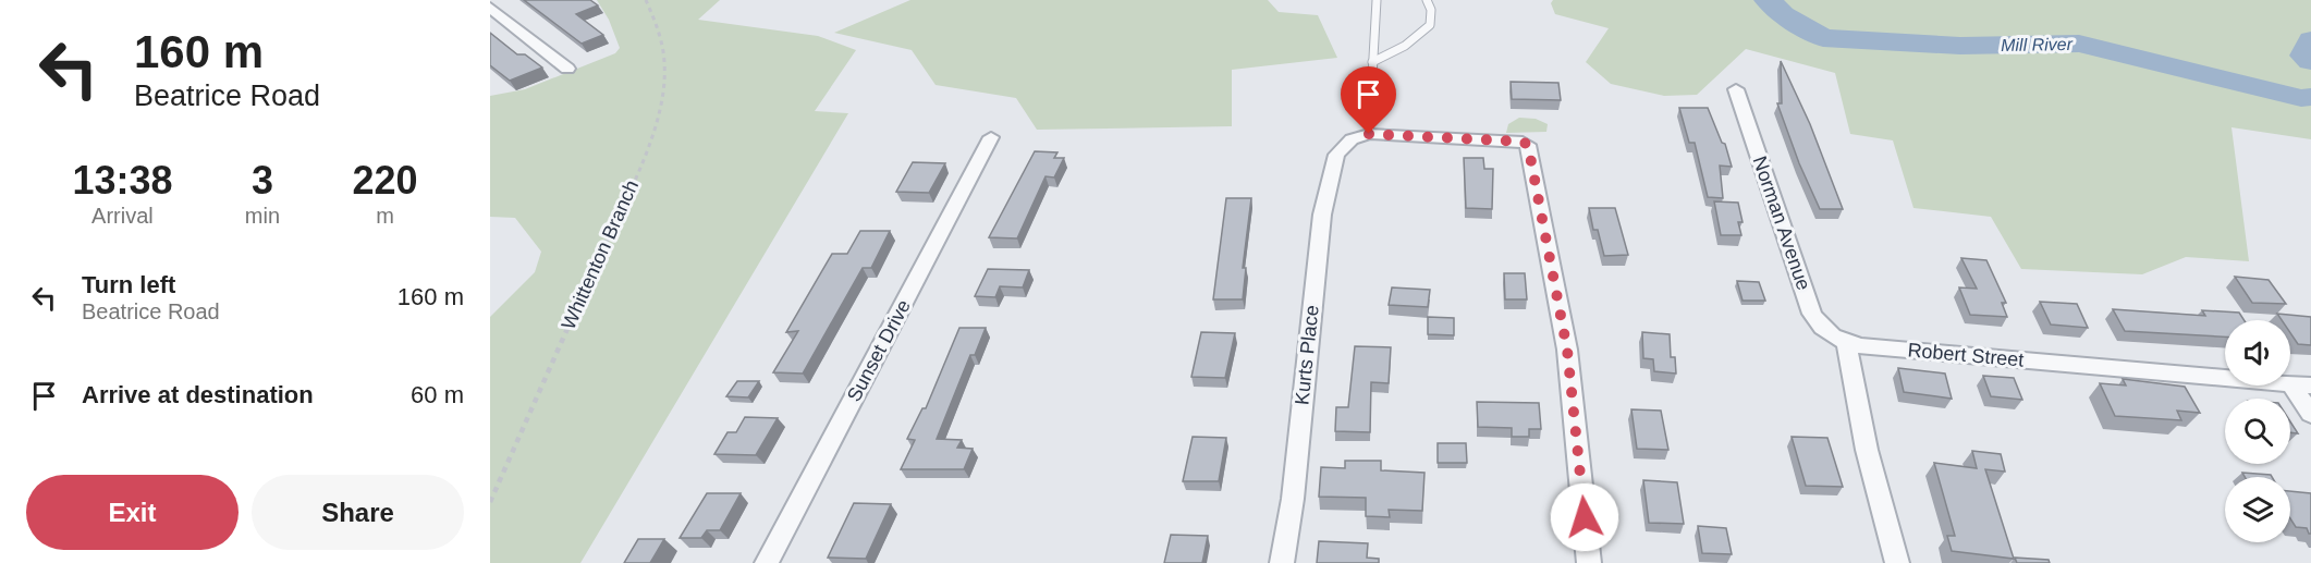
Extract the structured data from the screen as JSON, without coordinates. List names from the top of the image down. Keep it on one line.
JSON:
{"streets":{"street":["Norman Avenue","Sunset Drive","Kurts Place","Robert Street"],"path":["Whittenton Branch"]},"crossings":[["Norman Avenue","Robert Street"]],"water":["Mill River"],"page":{"turn":["160 m","Beatrice Road"],"eta":["13:38","Arrival","3","min","220","m"],"list":[{"name":"Turn left","note":"Beatrice Road","value":"160 m"},{"name":"Arrive at destination","value":"60 m"}],"buttons":["Exit","Share"]}}
